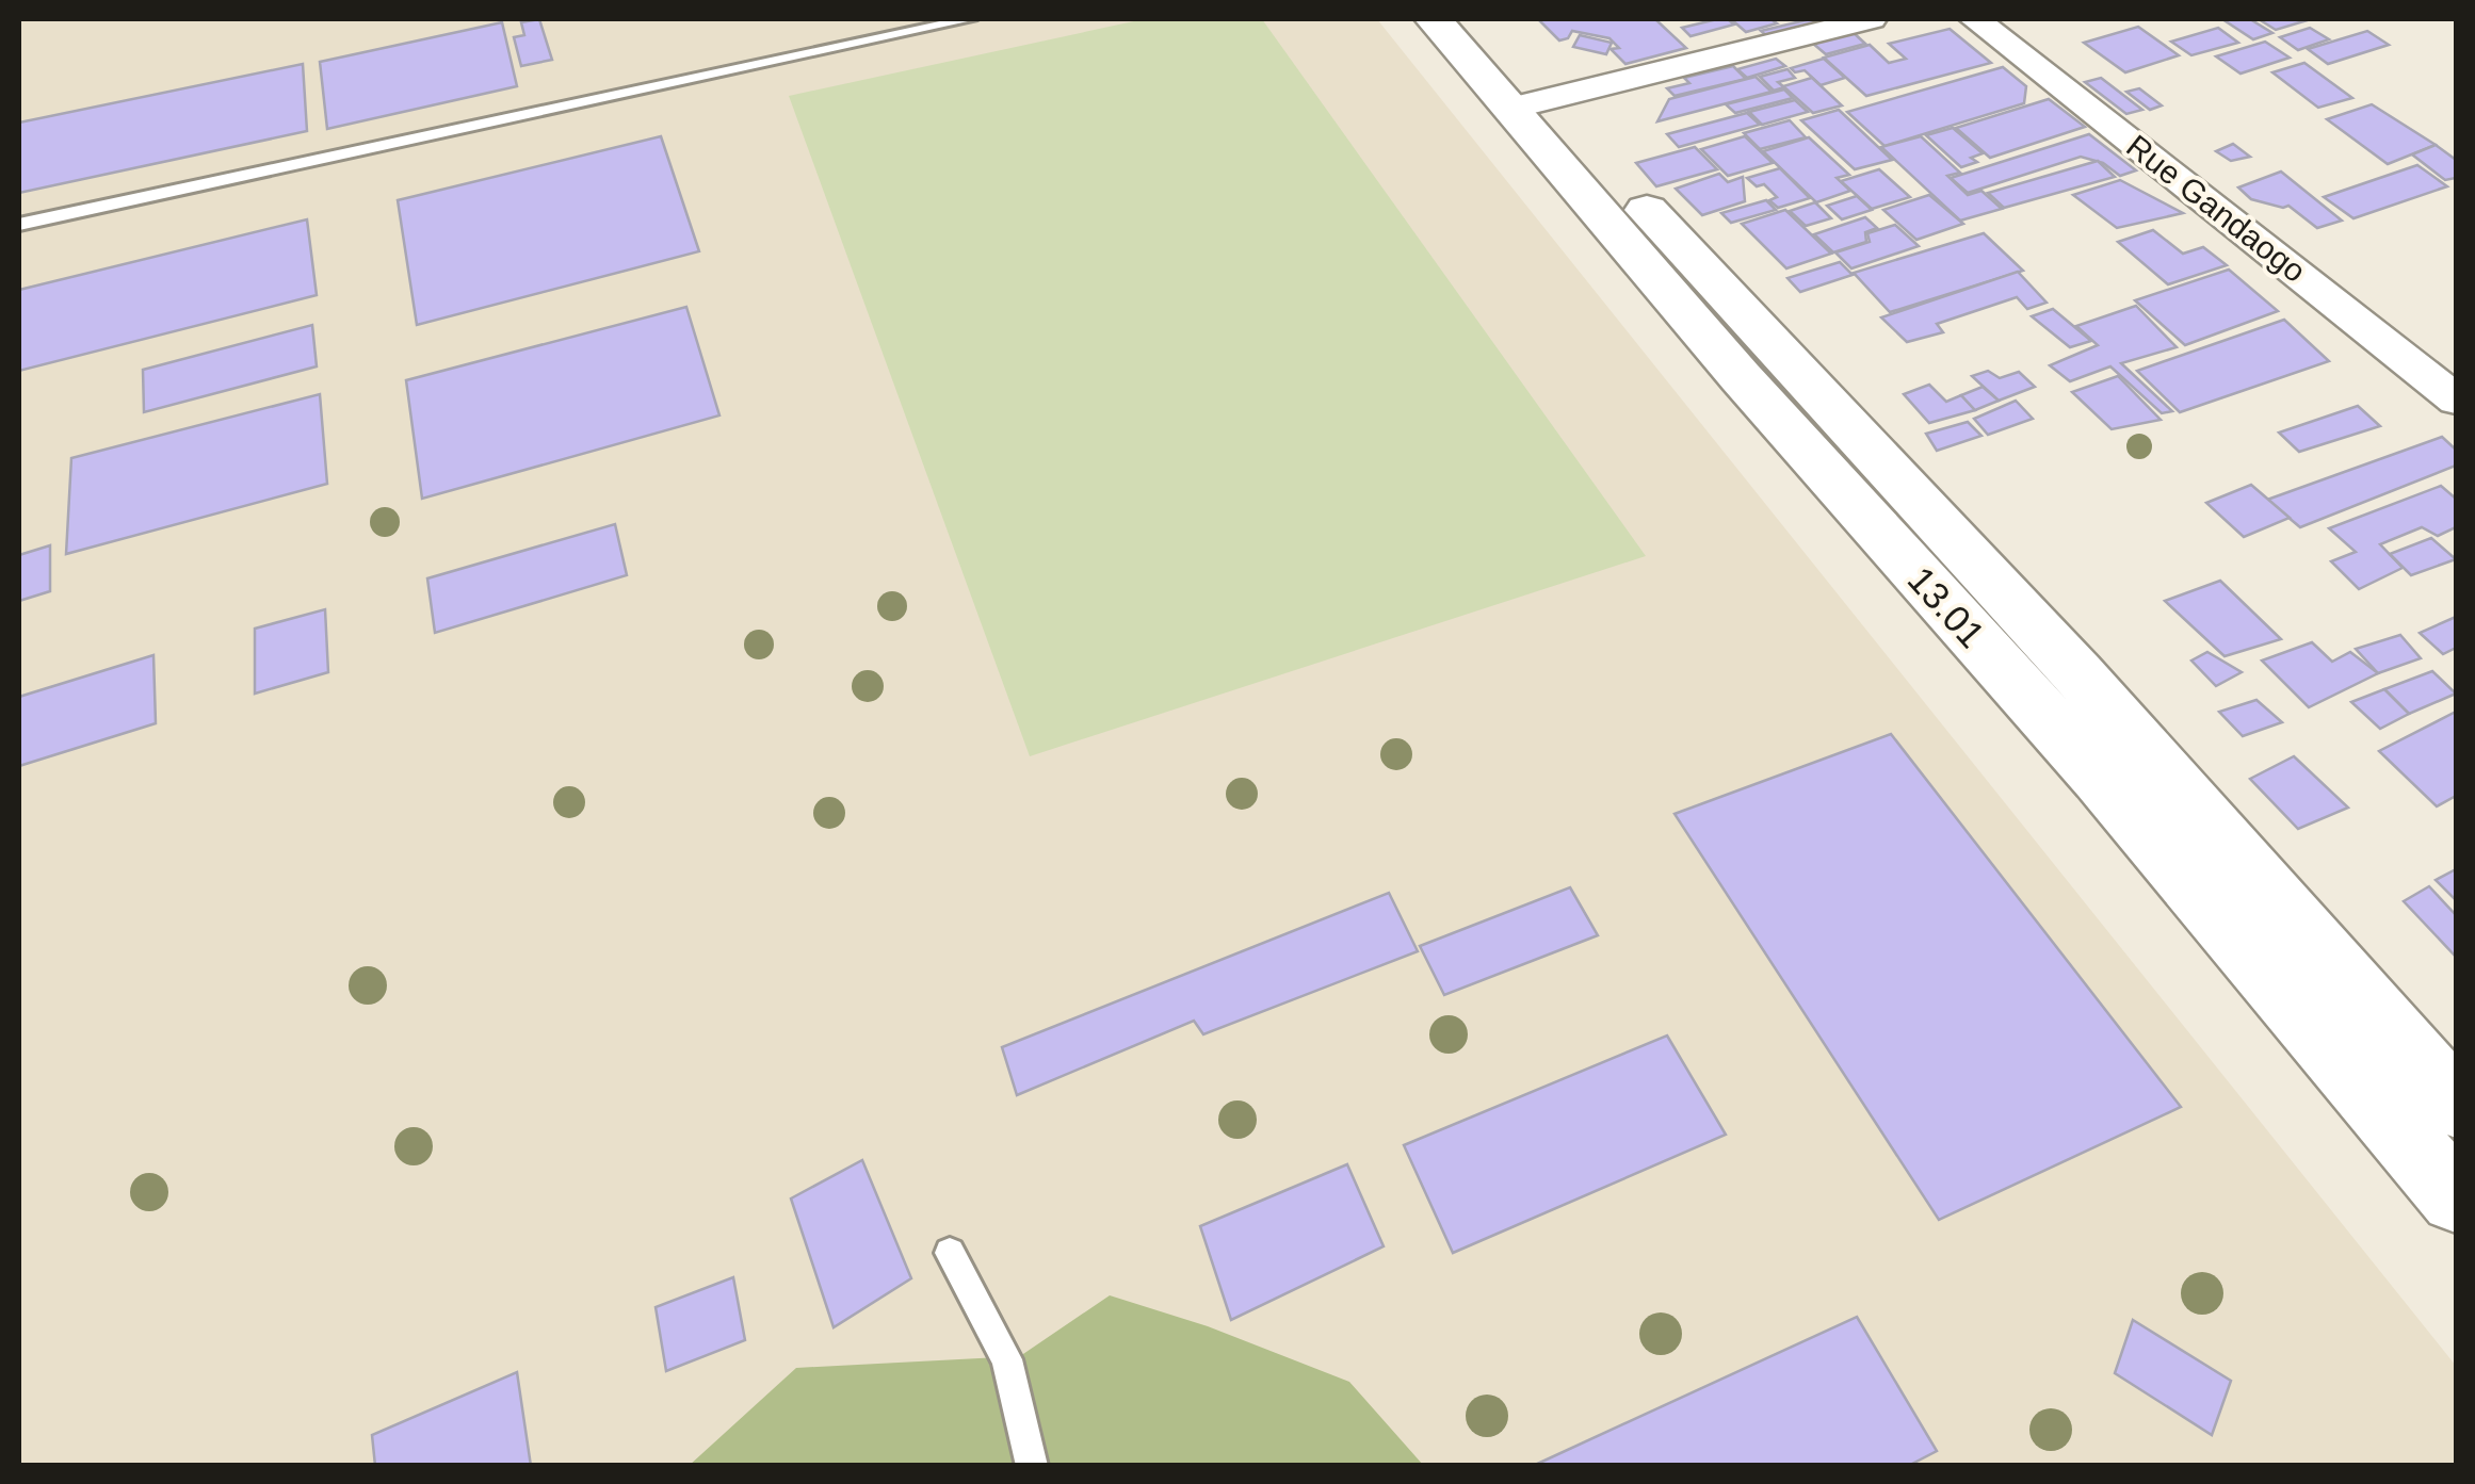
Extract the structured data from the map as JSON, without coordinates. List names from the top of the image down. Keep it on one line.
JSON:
{"streets":{"street":["Rue Gandaogo","13.01"]}}
